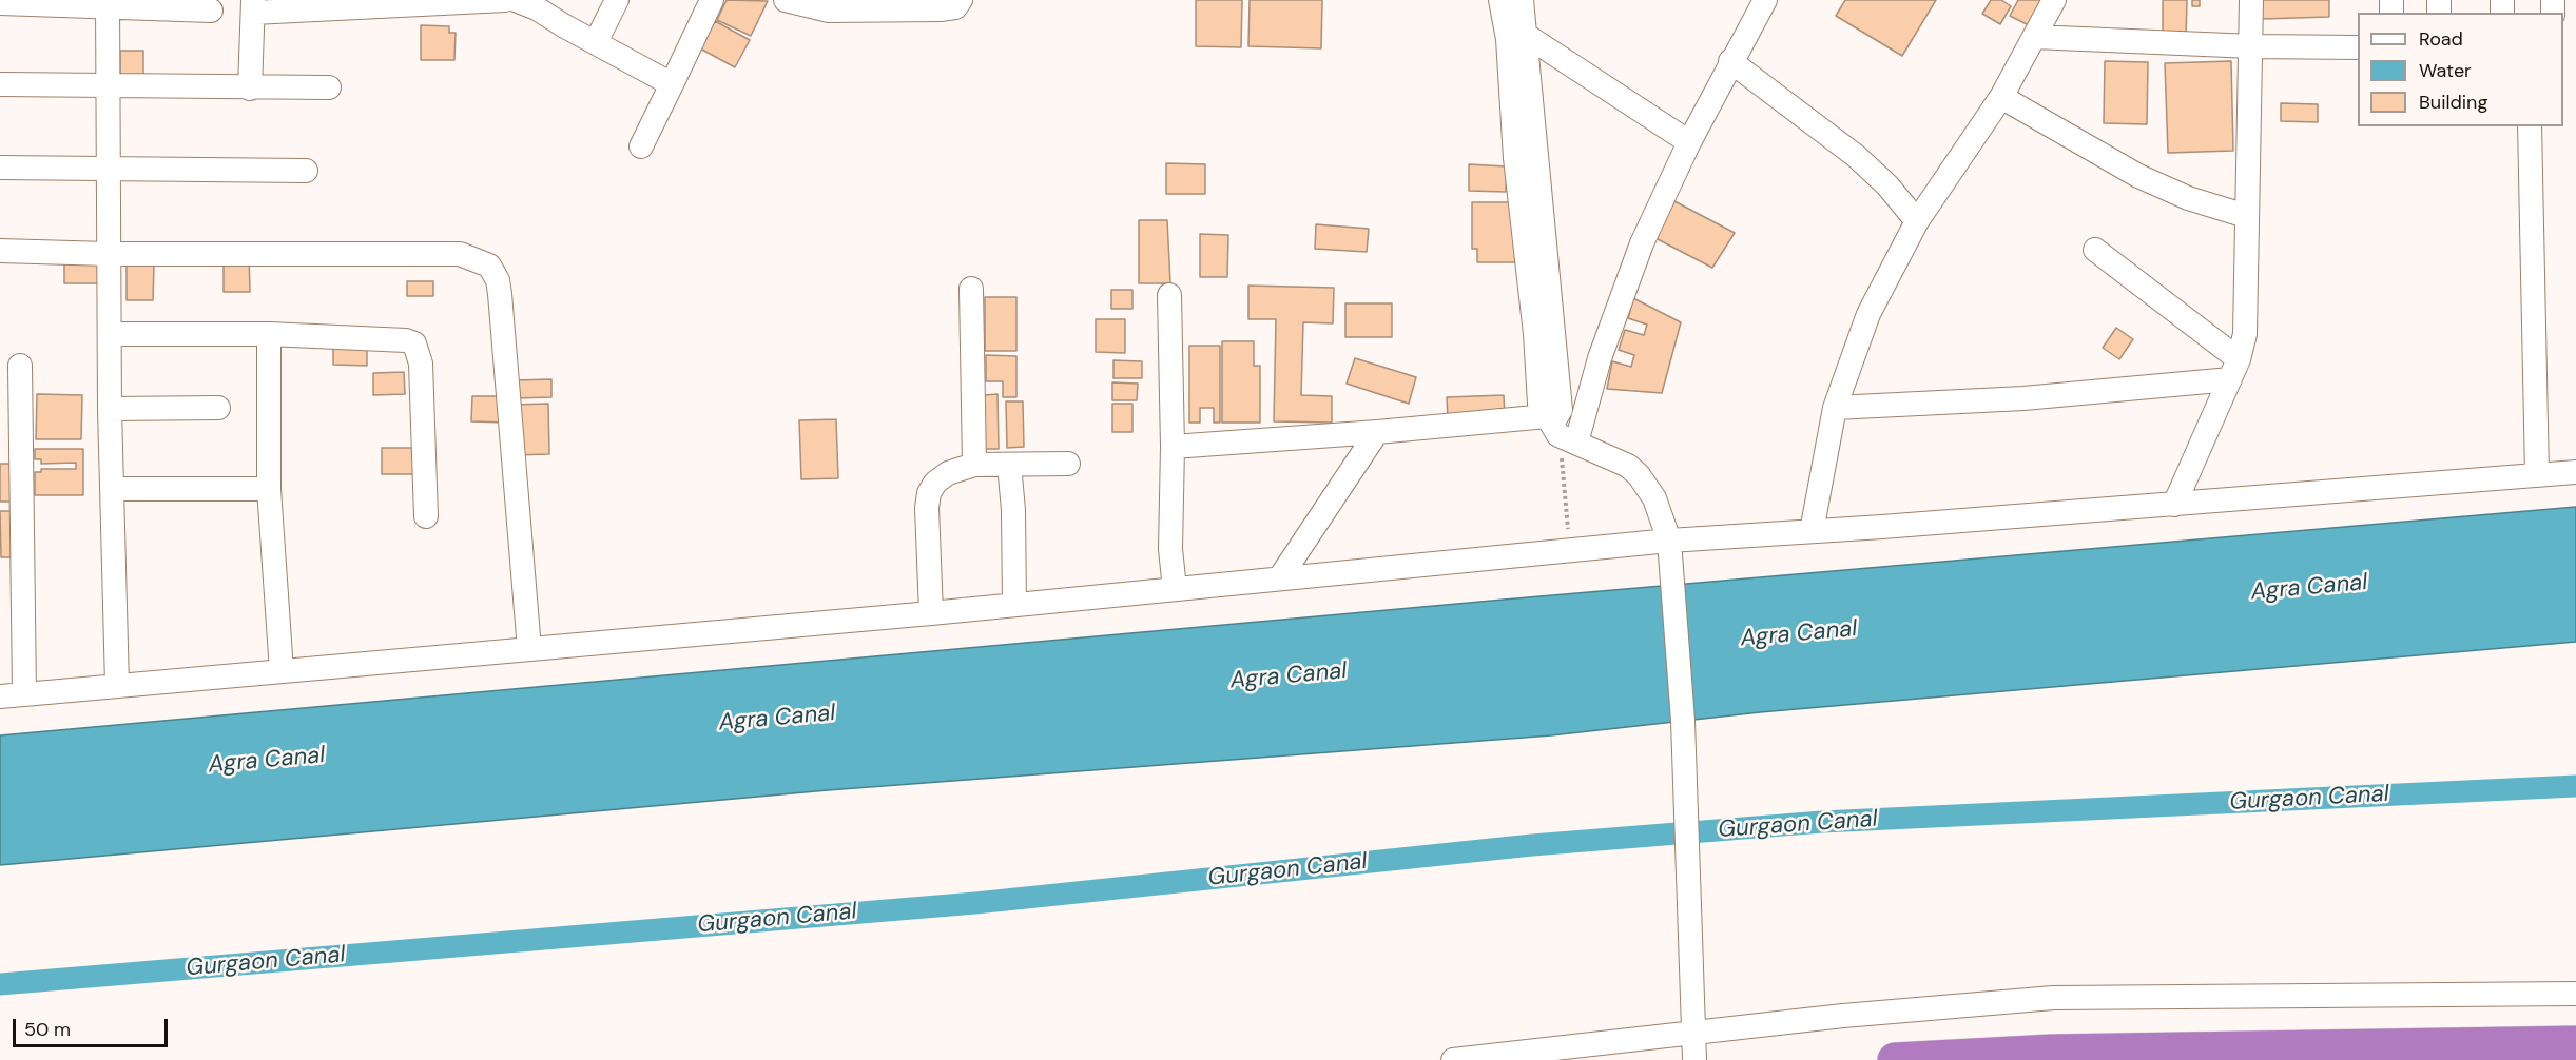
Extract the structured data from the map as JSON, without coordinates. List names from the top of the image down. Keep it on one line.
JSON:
{"water":["Agra Canal","Gurgaon Canal"],"legend":["Road","Water","Building"],"scale_bar":"50 m"}
